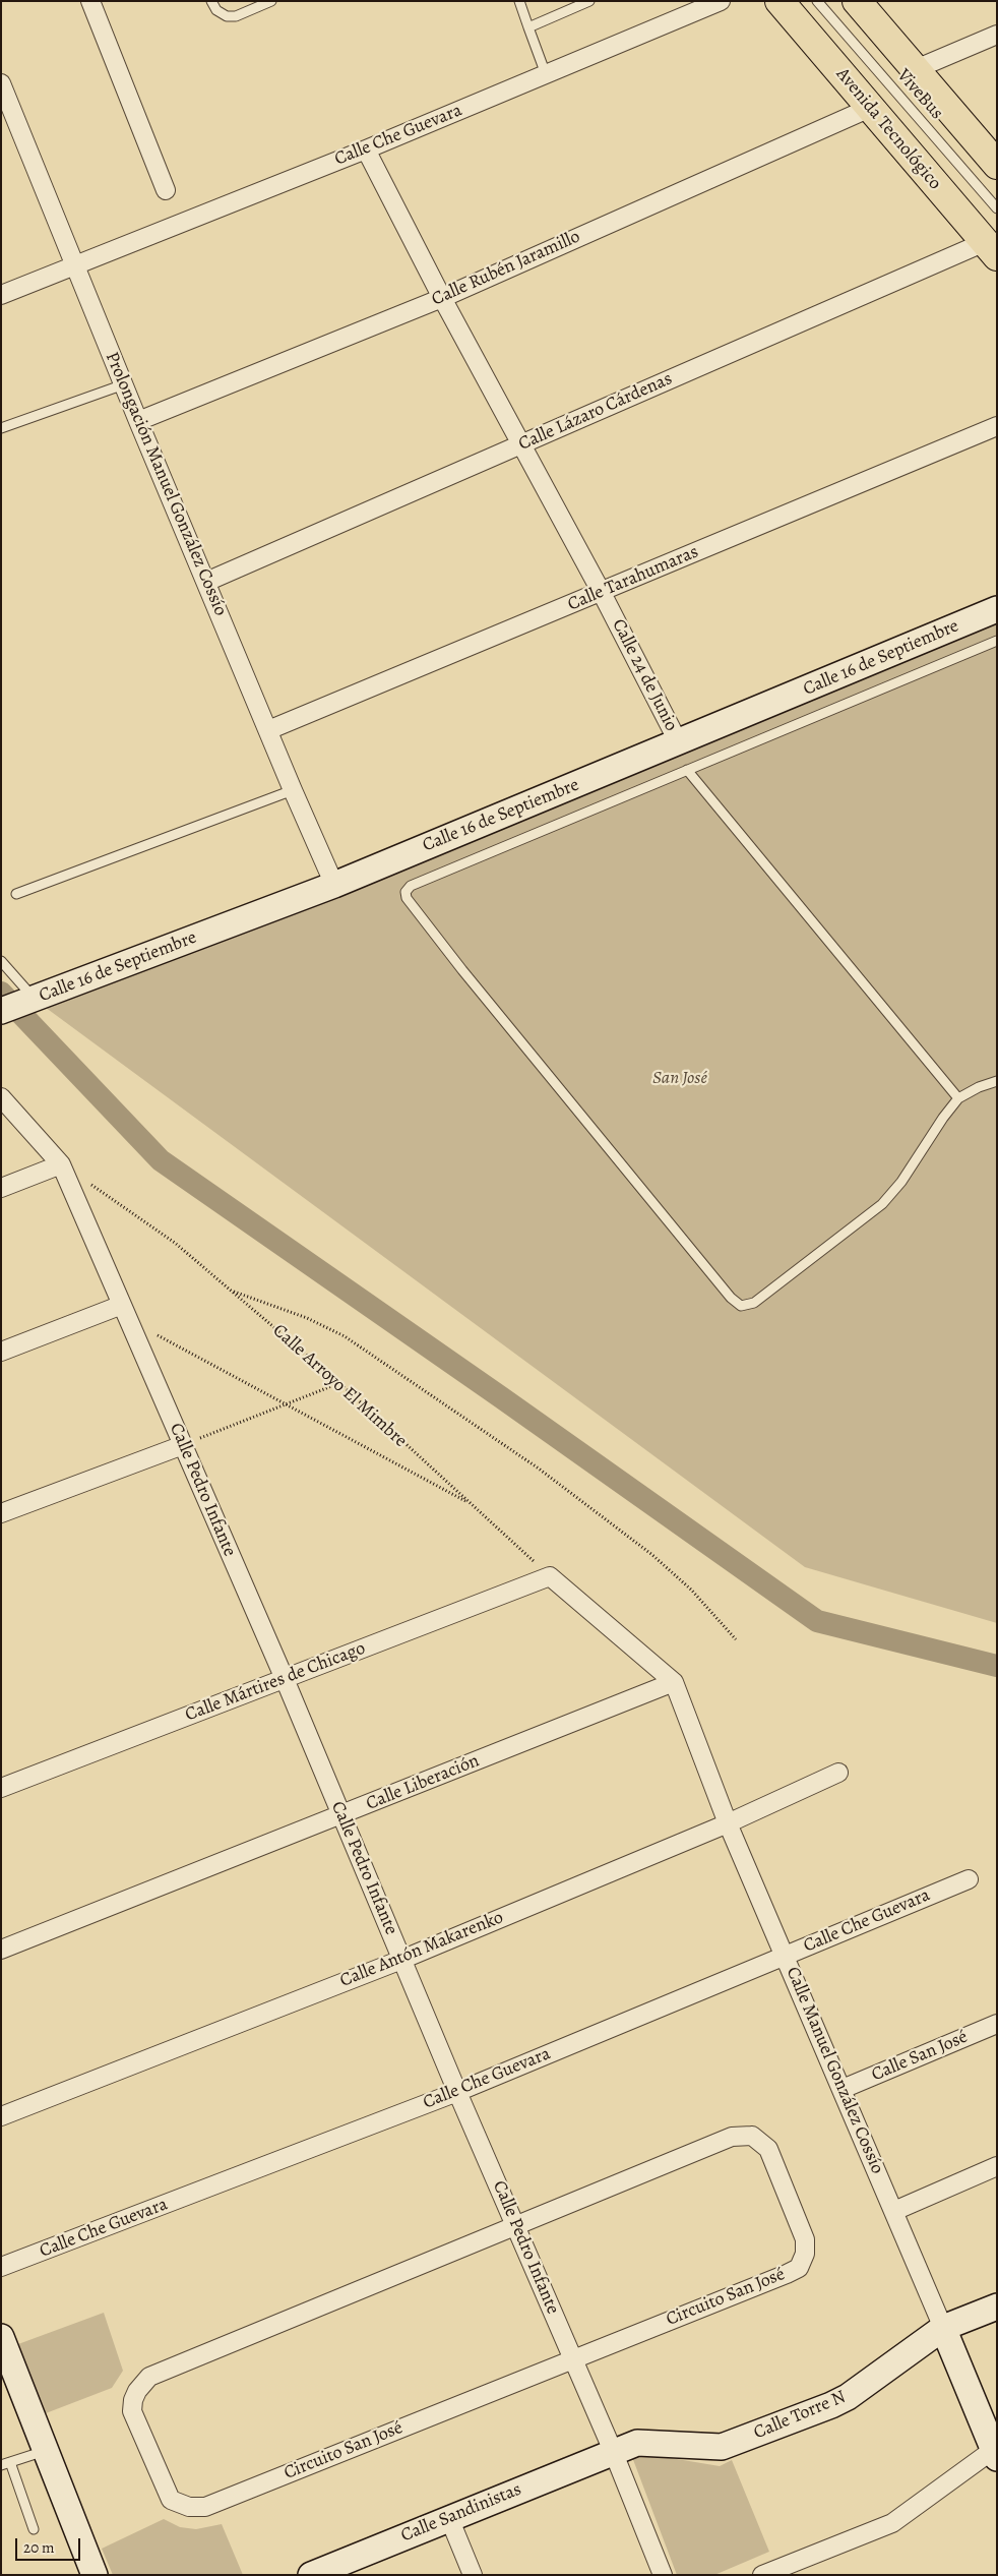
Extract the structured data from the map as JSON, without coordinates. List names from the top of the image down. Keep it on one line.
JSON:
{"streets":{"main road":["Avenida Tecnológico","Calle 16 de Septiembre","Calle Manuel González Cossío","Calle Torre N","Calle Sandinistas"],"street":["Calle Che Guevara","Calle Rubén Jaramillo","Calle Lázaro Cárdenas","Prolongación Manuel González Cossío","Calle Tarahumaras","Calle 24 de Junio","Calle Pedro Infante","Calle Mártires de Chicago","Calle Liberación","Calle Antón Makarenko","Calle San José","Circuito San José"],"lane":["ViveBus"],"path":["Calle Arroyo El Mimbre"]},"crossings":[["Avenida Tecnológico","Calle Rubén Jaramillo"],["Avenida Tecnológico","Calle Lázaro Cárdenas"],["Calle Che Guevara","Prolongación Manuel González Cossío"],["Calle Che Guevara","Calle 24 de Junio"],["Calle Che Guevara","Calle Pedro Infante"],["Calle Che Guevara","Calle Manuel González Cossío"],["Calle Rubén Jaramillo","Prolongación Manuel González Cossío"],["Calle Rubén Jaramillo","Calle 24 de Junio"],["Calle Lázaro Cárdenas","Prolongación Manuel González Cossío"],["Calle Lázaro Cárdenas","Calle 24 de Junio"],["Prolongación Manuel González Cossío","Calle Tarahumaras"],["Prolongación Manuel González Cossío","Calle 16 de Septiembre"],["Calle Tarahumaras","Calle 24 de Junio"],["Calle 16 de Septiembre","Calle 24 de Junio"],["Calle Arroyo El Mimbre","Calle Pedro Infante"],["Calle Arroyo El Mimbre","Calle Mártires de Chicago"],["Calle Pedro Infante","Calle Mártires de Chicago"],["Calle Pedro Infante","Calle Liberación"],["Calle Pedro Infante","Calle Antón Makarenko"],["Calle Pedro Infante","Circuito San José"],["Calle Pedro Infante","Calle Torre N"],["Calle Pedro Infante","Calle Sandinistas"],["Calle Liberación","Calle Manuel González Cossío"],["Calle Antón Makarenko","Calle Manuel González Cossío"],["Calle San José","Calle Manuel González Cossío"],["Calle Manuel González Cossío","Calle Torre N"],["Calle Torre N","Calle Sandinistas"]],"parks":["San José"],"scale_bar":"20 m"}
